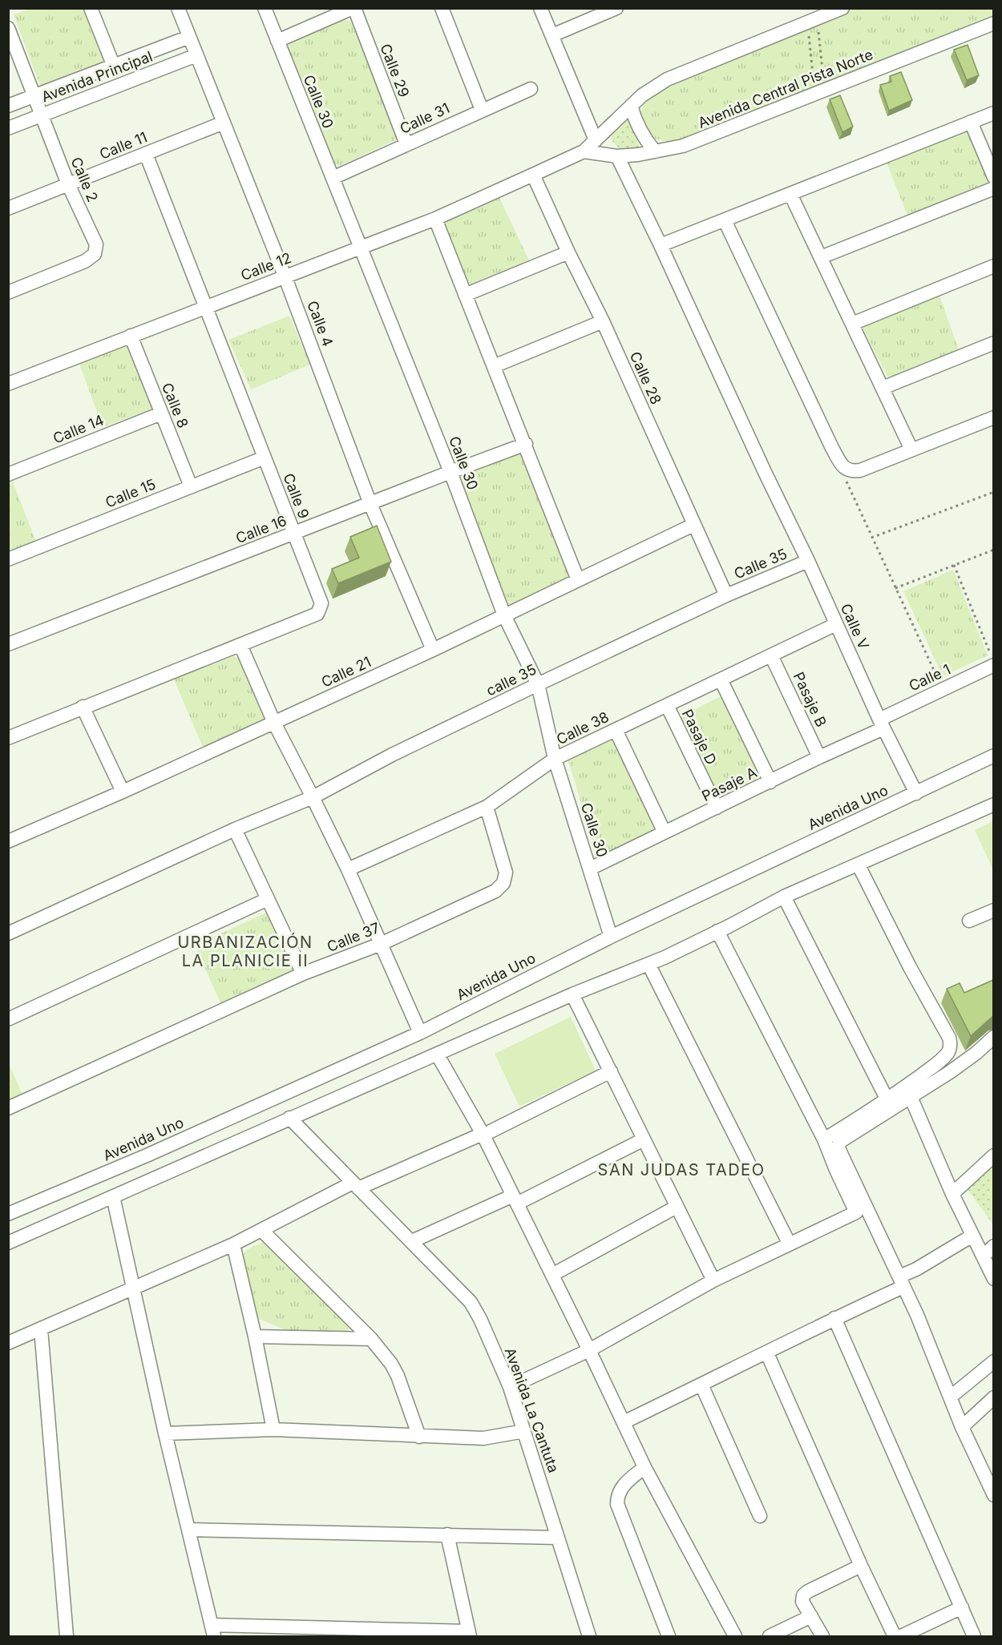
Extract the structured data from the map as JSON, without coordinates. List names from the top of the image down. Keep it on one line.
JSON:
{"streets":{"street":["Calle 29","Avenida Principal","Avenida Central Pista Norte","Calle 30","Calle 31","Calle 11","Calle 2","Calle 12","Calle 4","Calle 28","Calle 8","Calle 14","Calle 15","Calle 9","Calle 16","Calle 35","Calle V","Calle 21","Calle 1","calle 35","Pasaje B","Calle 38","Pasaje D","Pasaje A","Avenida Uno","Calle 37","Avenida La Cantuta"]},"crossings":[["Calle 29","Calle 31"],["Avenida Principal","Calle 2"],["Avenida Principal","Calle 4"],["Avenida Central Pista Norte","Calle 12"],["Avenida Central Pista Norte","Calle V"],["Calle 30","Calle 31"],["Calle 30","Calle 12"],["Calle 30","Calle 16"],["Calle 30","Calle 21"],["Calle 30","calle 35"],["Calle 30","Calle 38"],["Calle 30","Pasaje A"],["Calle 30","Avenida Uno"],["Calle 11","Calle 2"],["Calle 11","Calle 4"],["Calle 11","Calle 9"],["Calle 12","Calle 4"],["Calle 12","Calle 28"],["Calle 12","Calle 8"],["Calle 12","Calle 9"],["Calle 4","Calle 16"],["Calle 4","Calle 21"],["Calle 28","Calle 35"],["Calle 28","Calle 21"],["Calle 28","calle 35"],["Calle 8","Calle 14"],["Calle 8","Calle 15"],["Calle 15","Calle 9"],["Calle 9","Calle 16"],["Calle 35","Calle V"],["Calle 35","calle 35"],["Calle V","Calle 1"],["Calle V","Calle 38"],["Calle V","Pasaje A"],["Calle V","Avenida Uno"],["Calle 1","Pasaje A"],["Pasaje B","Calle 38"],["Pasaje B","Pasaje A"],["Calle 38","Pasaje D"],["Calle 38","Calle 37"],["Pasaje D","Pasaje A"]],"districts":["URBANIZACIÓN LA PLANICIE II","SAN JUDAS TADEO"]}
